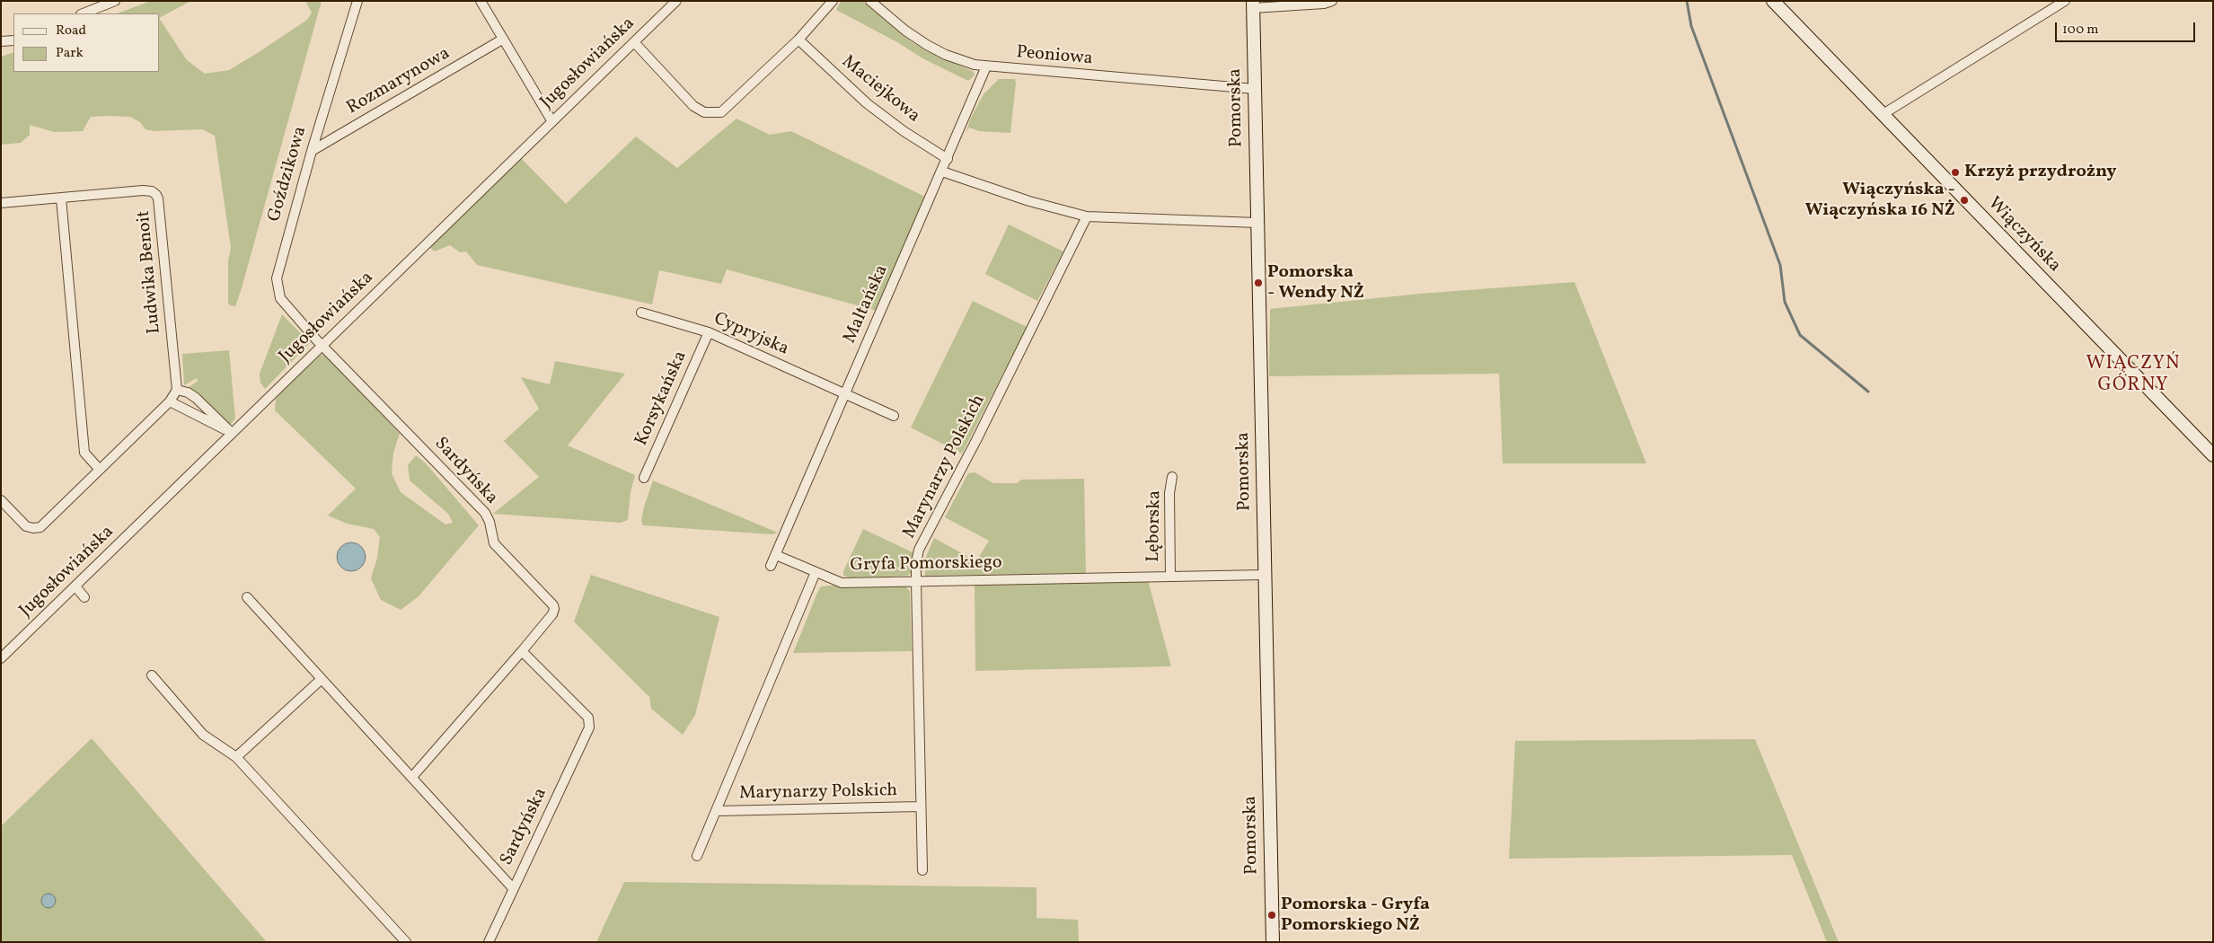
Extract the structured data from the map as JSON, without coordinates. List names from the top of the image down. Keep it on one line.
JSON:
{"streets":{"street":["Peoniowa","Jugosłowiańska","Rozmarynowa","Maciejkowa","Pomorska","Goździkowa","Wiączyńska","Ludwika Benoit","Maltańska","Cypryjska","Korsykańska","Marynarzy Polskich","Sardyńska","Lęborska","Gryfa Pomorskiego"]},"crossings":[["Peoniowa","Pomorska"],["Peoniowa","Maltańska"],["Jugosłowiańska","Goździkowa"],["Jugosłowiańska","Sardyńska"],["Rozmarynowa","Goździkowa"],["Maciejkowa","Maltańska"],["Pomorska","Gryfa Pomorskiego"],["Goździkowa","Sardyńska"],["Maltańska","Cypryjska"],["Cypryjska","Korsykańska"],["Marynarzy Polskich","Gryfa Pomorskiego"],["Lęborska","Gryfa Pomorskiego"]],"districts":["WIĄCZYŃ GÓRNY"],"places":["Krzyż przydrożny","Wiączyńska - Wiączyńska 16 NŻ","Pomorska - Wendy NŻ","Pomorska - Gryfa Pomorskiego NŻ"],"legend":["Road","Park"],"scale_bar":"100 m"}
